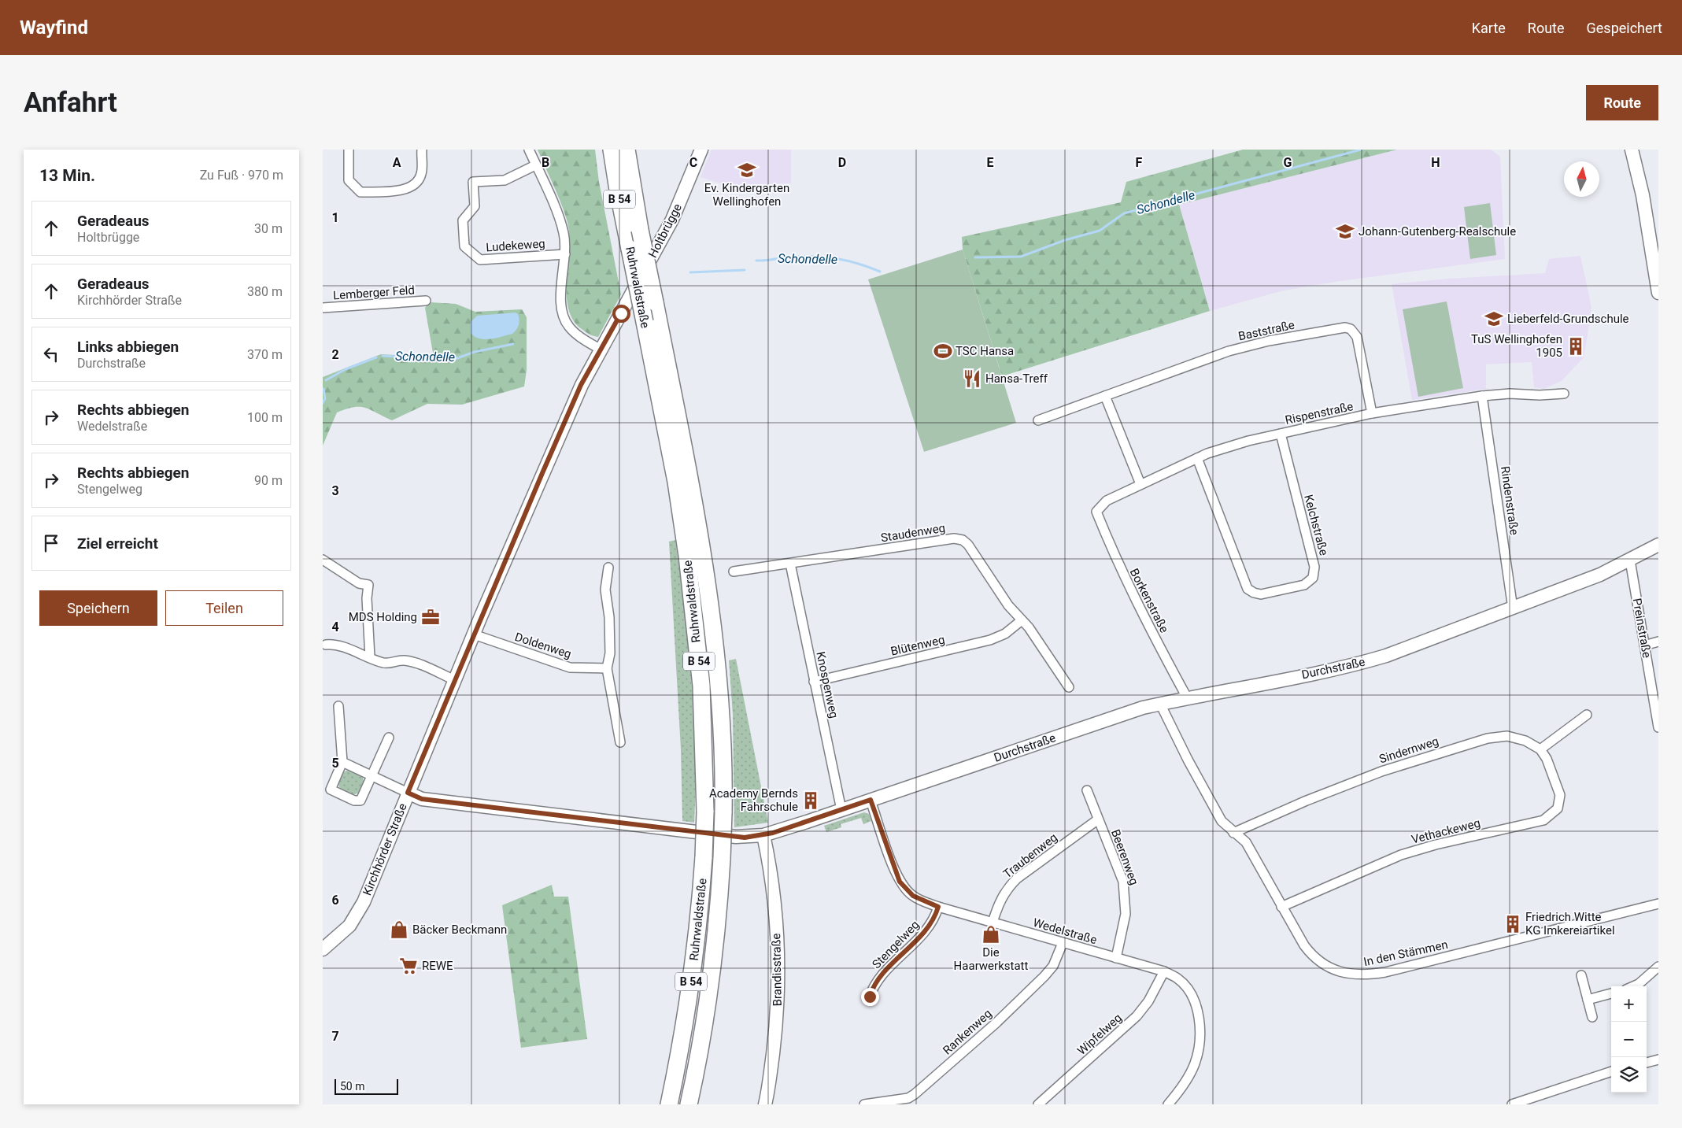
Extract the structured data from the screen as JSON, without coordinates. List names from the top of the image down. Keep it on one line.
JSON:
{"streets":{"highway":["B 54","Ruhrwaldstraße"],"street":["Holtbrügge","Ludekeweg","Lemberger Feld","Baststraße","Rispenstraße","Rindenstraße","Kelchstraße","Staudenweg","Borkenstraße","Preinstraße","Doldenweg","Blütenweg","Durchstraße","Knospenweg","Sindernweg","Vethackeweg","Kirchhörder Straße","Traubenweg","Beerenweg","Wedelstraße","Stengelweg","In den Stämmen","Brandisstraße","Rankenweg","Wipfelweg"]},"crossings":[["Holtbrügge","Kirchhörder Straße"],["Baststraße","Rispenstraße"],["Rispenstraße","Rindenstraße"],["Rispenstraße","Kelchstraße"],["Rispenstraße","Borkenstraße"],["Rindenstraße","Durchstraße"],["Staudenweg","Blütenweg"],["Staudenweg","Knospenweg"],["Borkenstraße","Durchstraße"],["Preinstraße","Durchstraße"],["Doldenweg","Kirchhörder Straße"],["Blütenweg","Knospenweg"],["Durchstraße","Knospenweg"],["Durchstraße","Kirchhörder Straße"],["Durchstraße","Wedelstraße"],["Durchstraße","In den Stämmen"],["Durchstraße","Brandisstraße"],["Sindernweg","Vethackeweg"],["Sindernweg","In den Stämmen"],["Vethackeweg","In den Stämmen"],["Traubenweg","Beerenweg"],["Traubenweg","Wedelstraße"],["Beerenweg","Wedelstraße"],["Wedelstraße","Stengelweg"],["Wedelstraße","Rankenweg"],["Wedelstraße","Wipfelweg"]],"water":["Schondelle"],"places":{"school or university":["Ev. Kindergarten Wellinghofen","Johann-Gutenberg-Realschule","Lieberfeld-Grundschule"],"building":["TuS Wellinghofen 1905","Academy Bernds Fahrschule","Friedrich Witte KG Imkereiartikel"],"sports":["TSC Hansa"],"restaurant":["Hansa-Treff"],"office":["MDS Holding"],"shop":["Bäcker Beckmann","Die Haarwerkstatt"],"supermarket":["REWE"]},"scale_bar":"50 m","north":"top","page":{"header":"Wayfind","nav":["Karte","Route","Gespeichert"],"buttons":["Route",["Speichern","Teilen"]],"title":"Anfahrt","heading":["13 Min.","Zu Fuß · 970 m"],"list":[["Geradeaus","Holtbrügge","30 m"],["Geradeaus","Kirchhörder Straße","380 m"],["Links abbiegen","Durchstraße","370 m"],["Rechts abbiegen","Wedelstraße","100 m"],["Rechts abbiegen","Stengelweg","90 m"],"Ziel erreicht"],"map_buttons":["+","−"],"scale":"50 m"},"grid":{"columns":["A","B","C","D","E","F","G","H"],"rows":["1","2","3","4","5","6","7"]}}
